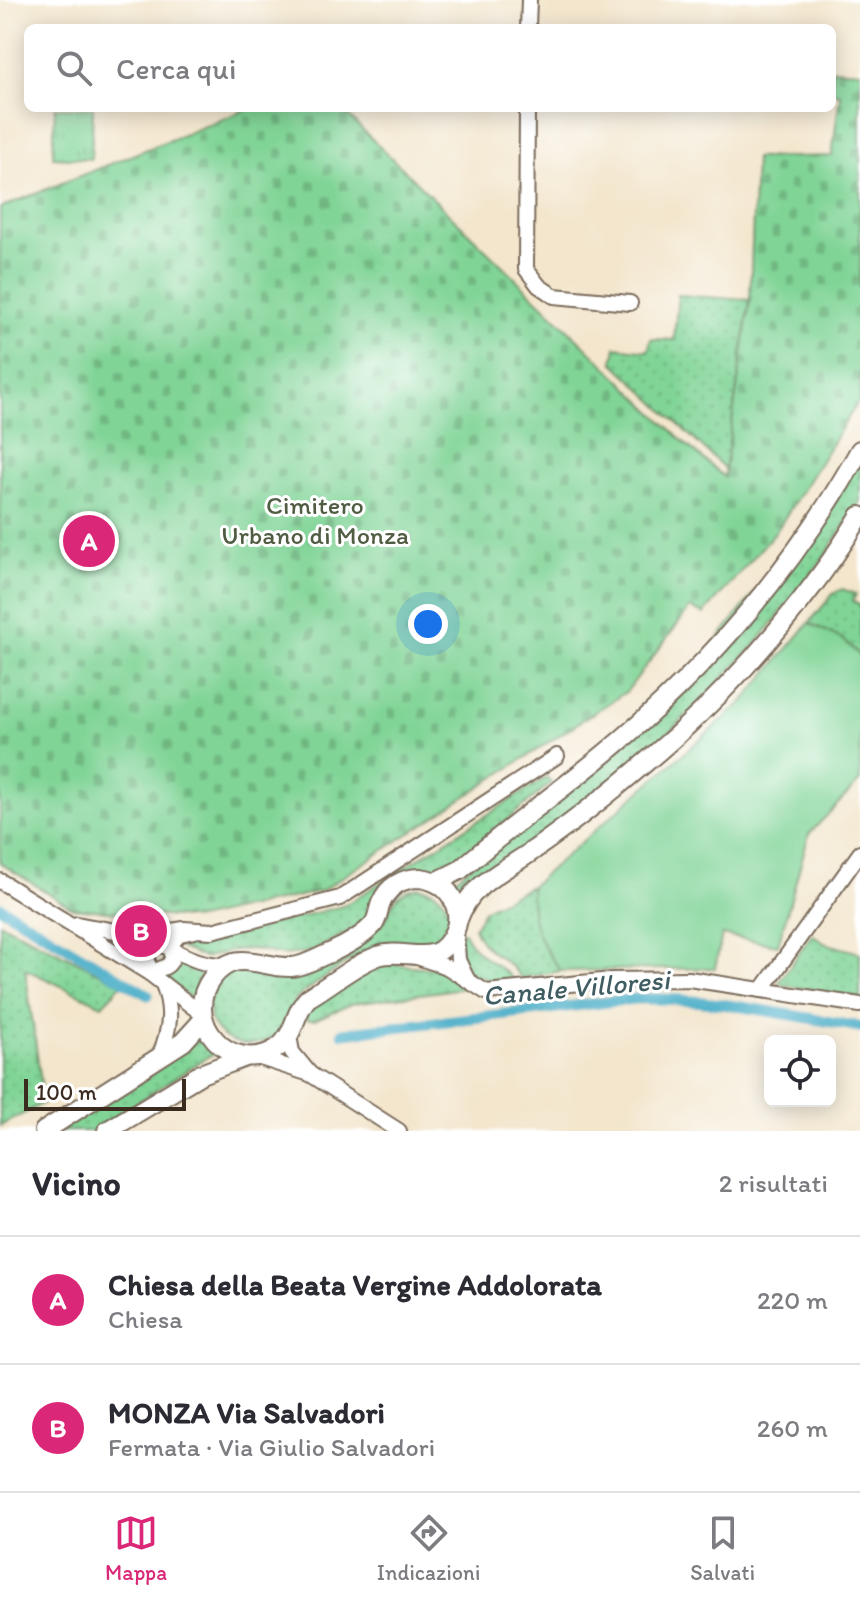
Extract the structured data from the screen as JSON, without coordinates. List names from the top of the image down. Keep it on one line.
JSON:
{"water":["Canale Villoresi"],"parks":["Cimitero Urbano di Monza"],"scale_bar":"100 m","page":{"search":"Cerca qui","pins":["A","B"],"scale":"100 m","heading":["Vicino","2 risultati"],"list":[{"mark":"A","name":"Chiesa della Beata Vergine Addolorata","note":"Chiesa","value":"220 m"},{"mark":"B","name":"MONZA Via Salvadori","note":"Fermata · Via Giulio Salvadori","value":"260 m"}],"nav":["Mappa","Indicazioni","Salvati"]}}
